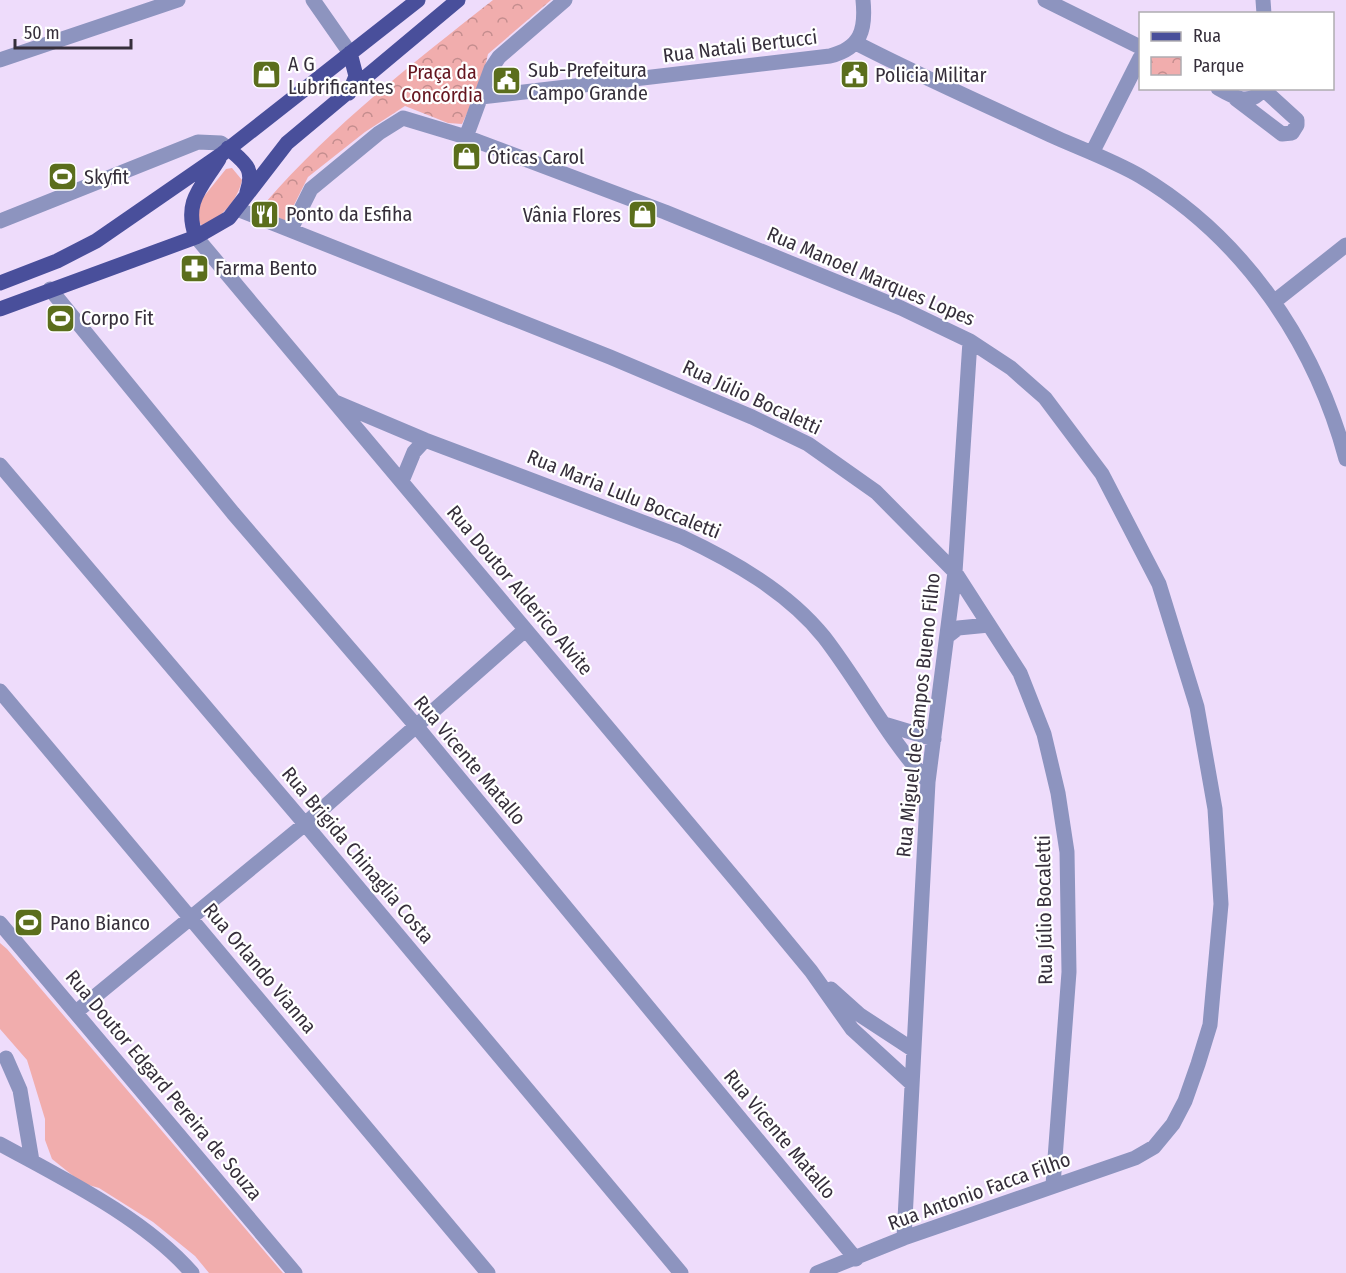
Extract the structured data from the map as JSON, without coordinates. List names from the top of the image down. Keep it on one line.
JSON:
{"streets":{"street":["Rua Natali Bertucci","Rua Manoel Marques Lopes","Rua Júlio Bocaletti","Rua Maria Lulu Boccaletti","Rua Doutor Alderico Alvite","Rua Miguel de Campos Bueno Filho","Rua Vicente Matallo","Rua Brigida Chinaglia Costa","Rua Orlando Vianna","Rua Doutor Edgard Pereira de Souza","Rua Antonio Facca Filho"]},"crossings":[["Rua Manoel Marques Lopes","Rua Júlio Bocaletti"],["Rua Manoel Marques Lopes","Rua Miguel de Campos Bueno Filho"],["Rua Manoel Marques Lopes","Rua Antonio Facca Filho"],["Rua Júlio Bocaletti","Rua Miguel de Campos Bueno Filho"],["Rua Júlio Bocaletti","Rua Antonio Facca Filho"],["Rua Maria Lulu Boccaletti","Rua Doutor Alderico Alvite"],["Rua Maria Lulu Boccaletti","Rua Miguel de Campos Bueno Filho"],["Rua Doutor Alderico Alvite","Rua Miguel de Campos Bueno Filho"],["Rua Miguel de Campos Bueno Filho","Rua Antonio Facca Filho"],["Rua Vicente Matallo","Rua Antonio Facca Filho"]],"parks":["Praça da Concórdia"],"places":{"shop":["A G Lubrificantes","Óticas Carol","Vânia Flores"],"public building":["Policia Militar","Sub-Prefeitura Campo Grande"],"sports":["Skyfit","Corpo Fit","Pano Bianco"],"restaurant":["Ponto da Esfiha"],"pharmacy":["Farma Bento"]},"legend":["Rua","Parque"],"scale_bar":"50 m"}
